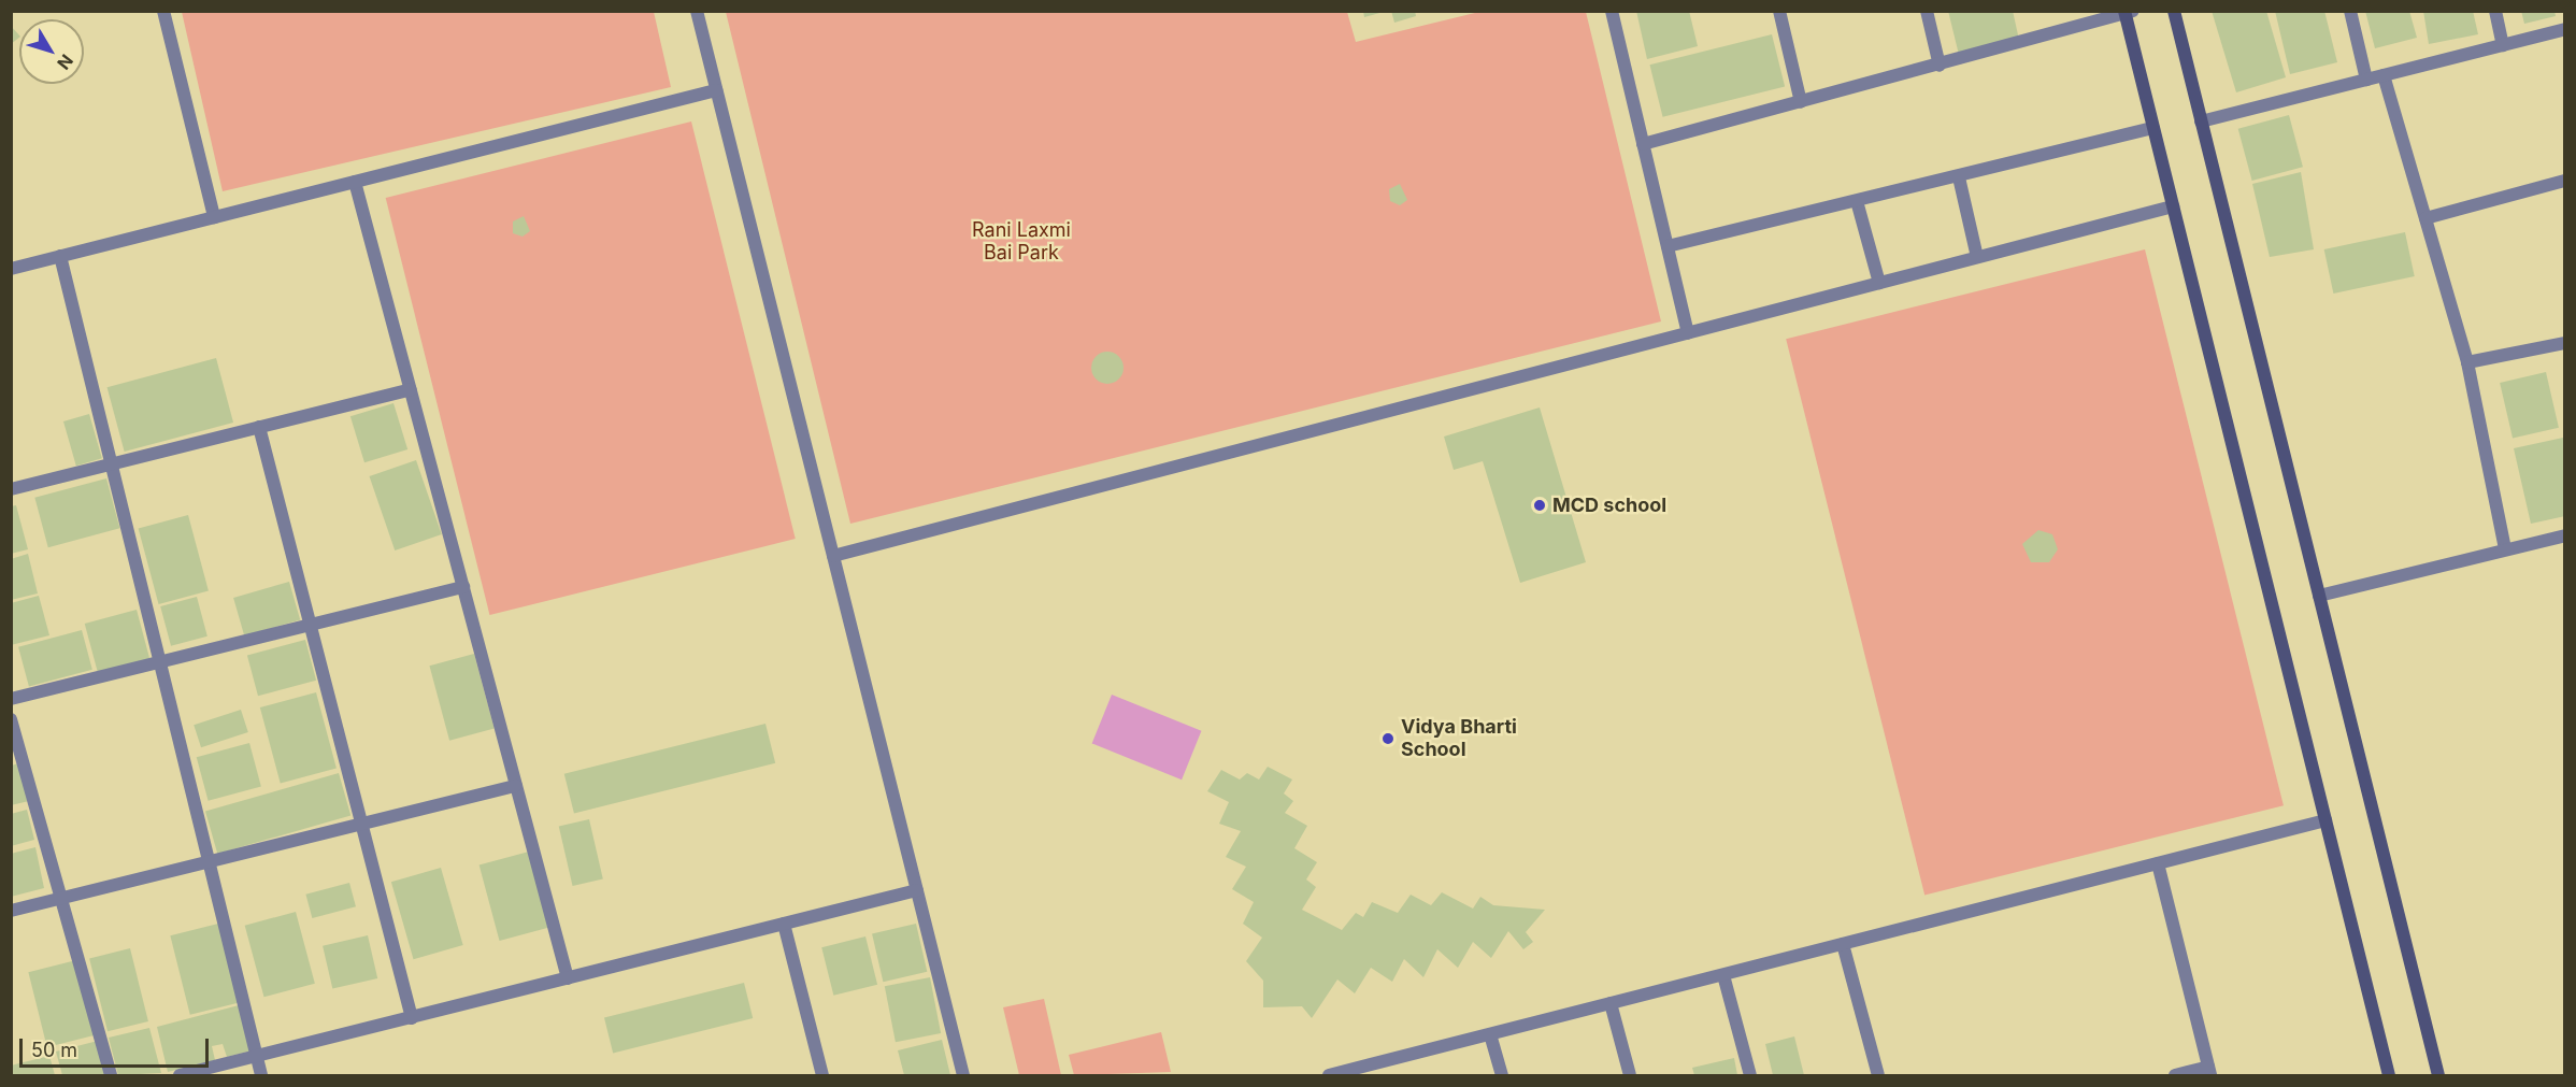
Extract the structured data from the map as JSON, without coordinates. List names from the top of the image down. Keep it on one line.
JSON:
{"parks":["Rani Laxmi Bai Park"],"places":["MCD school","Vidya Bharti School"],"scale_bar":"50 m","north":"bottom right"}
